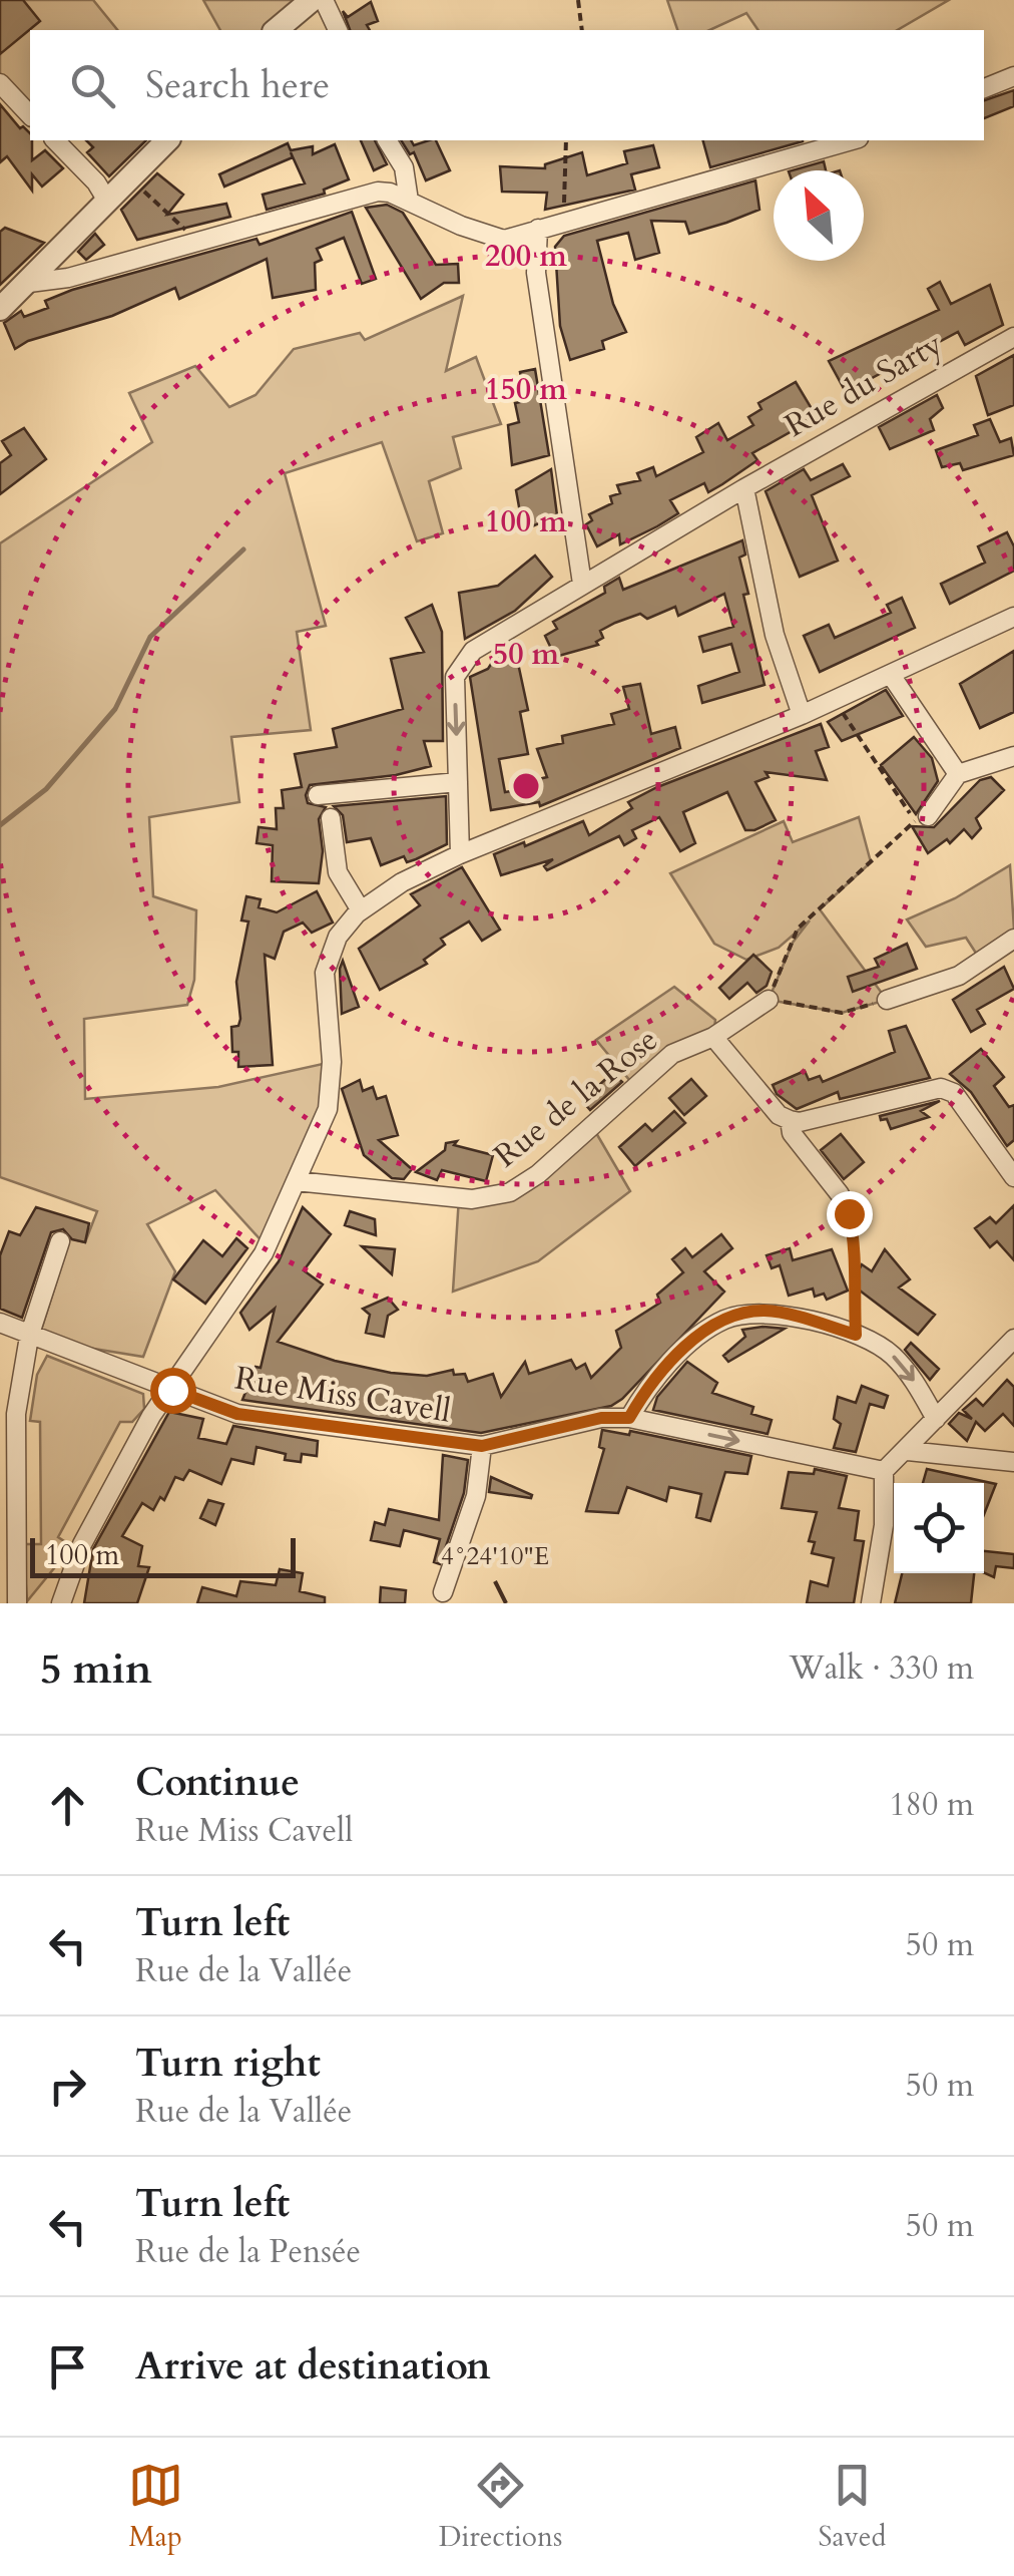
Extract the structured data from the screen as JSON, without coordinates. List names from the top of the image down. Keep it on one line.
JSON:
{"streets":{"street":["Rue du Sarty","Rue de la Rose","Rue Miss Cavell"]},"scale_bar":"100 m","north":"top left","page":{"search":"Search here","scale":"100 m","heading":["5 min","Walk · 330 m"],"list":[["Continue","Rue Miss Cavell","180 m"],["Turn left","Rue de la Vallée","50 m"],["Turn right","Rue de la Vallée","50 m"],["Turn left","Rue de la Pensée","50 m"],"Arrive at destination"],"nav":["Map","Directions","Saved"]},"coordinates":["4°24'10\"E"],"rings":["200 m","150 m","100 m","50 m"]}
